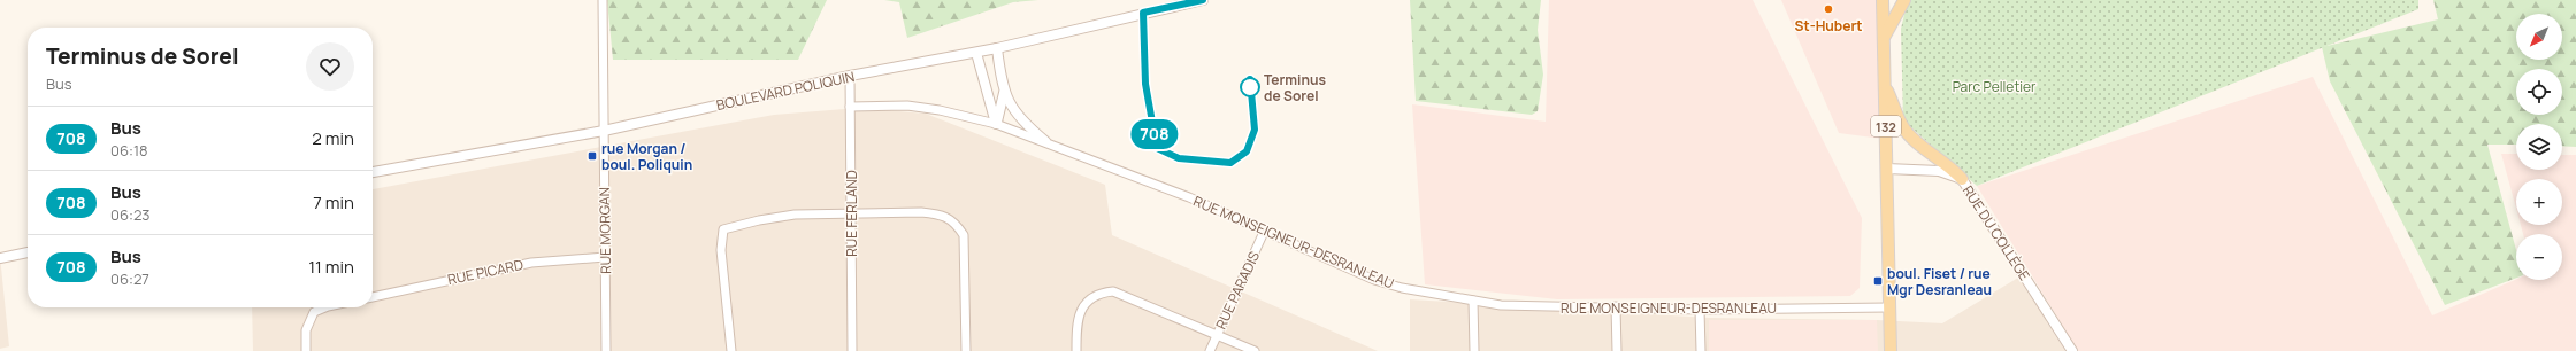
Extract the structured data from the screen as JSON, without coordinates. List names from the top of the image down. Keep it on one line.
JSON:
{"streets":{"main road":["132"],"street":["BOULEVARD POLIQUIN","RUE FERLAND","RUE MORGAN","RUE DU COLLÈGE","RUE MONSEIGNEUR-DESRANLEAU","RUE PICARD","RUE PARADIS"]},"crossings":[["BOULEVARD POLIQUIN","RUE FERLAND"],["BOULEVARD POLIQUIN","RUE MORGAN"],["132","RUE DU COLLÈGE"],["132","RUE MONSEIGNEUR-DESRANLEAU"],["RUE FERLAND","RUE MONSEIGNEUR-DESRANLEAU"],["RUE MORGAN","RUE PICARD"],["RUE MONSEIGNEUR-DESRANLEAU","RUE PARADIS"]],"parks":["Parc Pelletier"],"places":{"other":["St-Hubert","Terminus de Sorel"],"transit":["rue Morgan / boul. Poliquin","boul. Fiset / rue Mgr Desranleau"]},"lines":["bus line 708"],"north":"bottom left","page":{"on_map":"708","map_buttons":["+","−"],"heading":["Terminus de Sorel","Bus"],"list":[{"mark":"708","name":"Bus","note":"06:18","value":"2 min"},{"mark":"708","name":"Bus","note":"06:23","value":"7 min"},{"mark":"708","name":"Bus","note":"06:27","value":"11 min"}]}}
